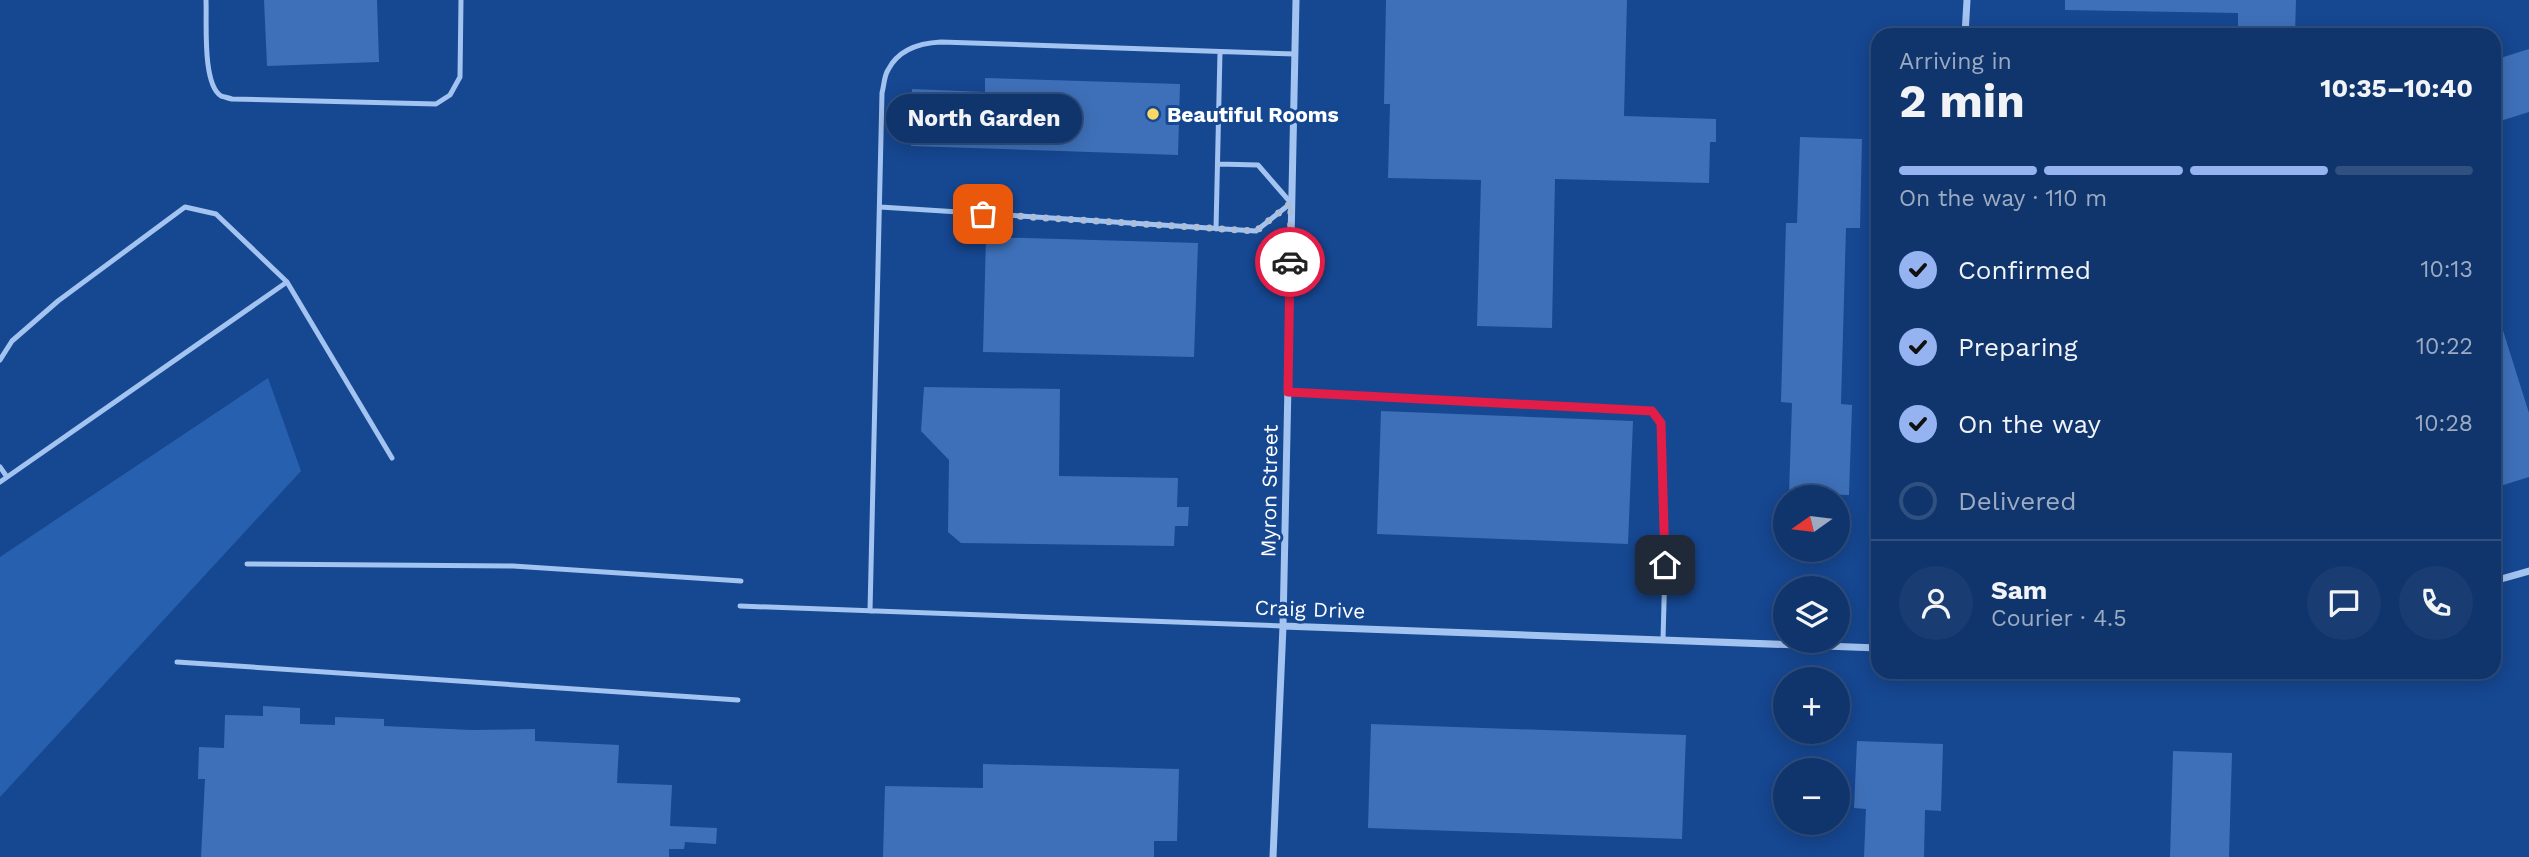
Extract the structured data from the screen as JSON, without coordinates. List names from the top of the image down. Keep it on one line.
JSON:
{"streets":{"street":["Myron Street","Craig Drive"]},"crossings":[["Myron Street","Craig Drive"]],"places":["Beautiful Rooms","North Garden"],"north":"left","page":{"heading":["2 min","Arriving in","10:35–10:40"],"panel":["Sam","Courier · 4.5"],"bubble":"North Garden","bar":"On the way · 110 m","list":[["Confirmed","10:13"],["Preparing","10:22"],["On the way","10:28"],"Delivered"],"map_buttons":["+","−"]}}
